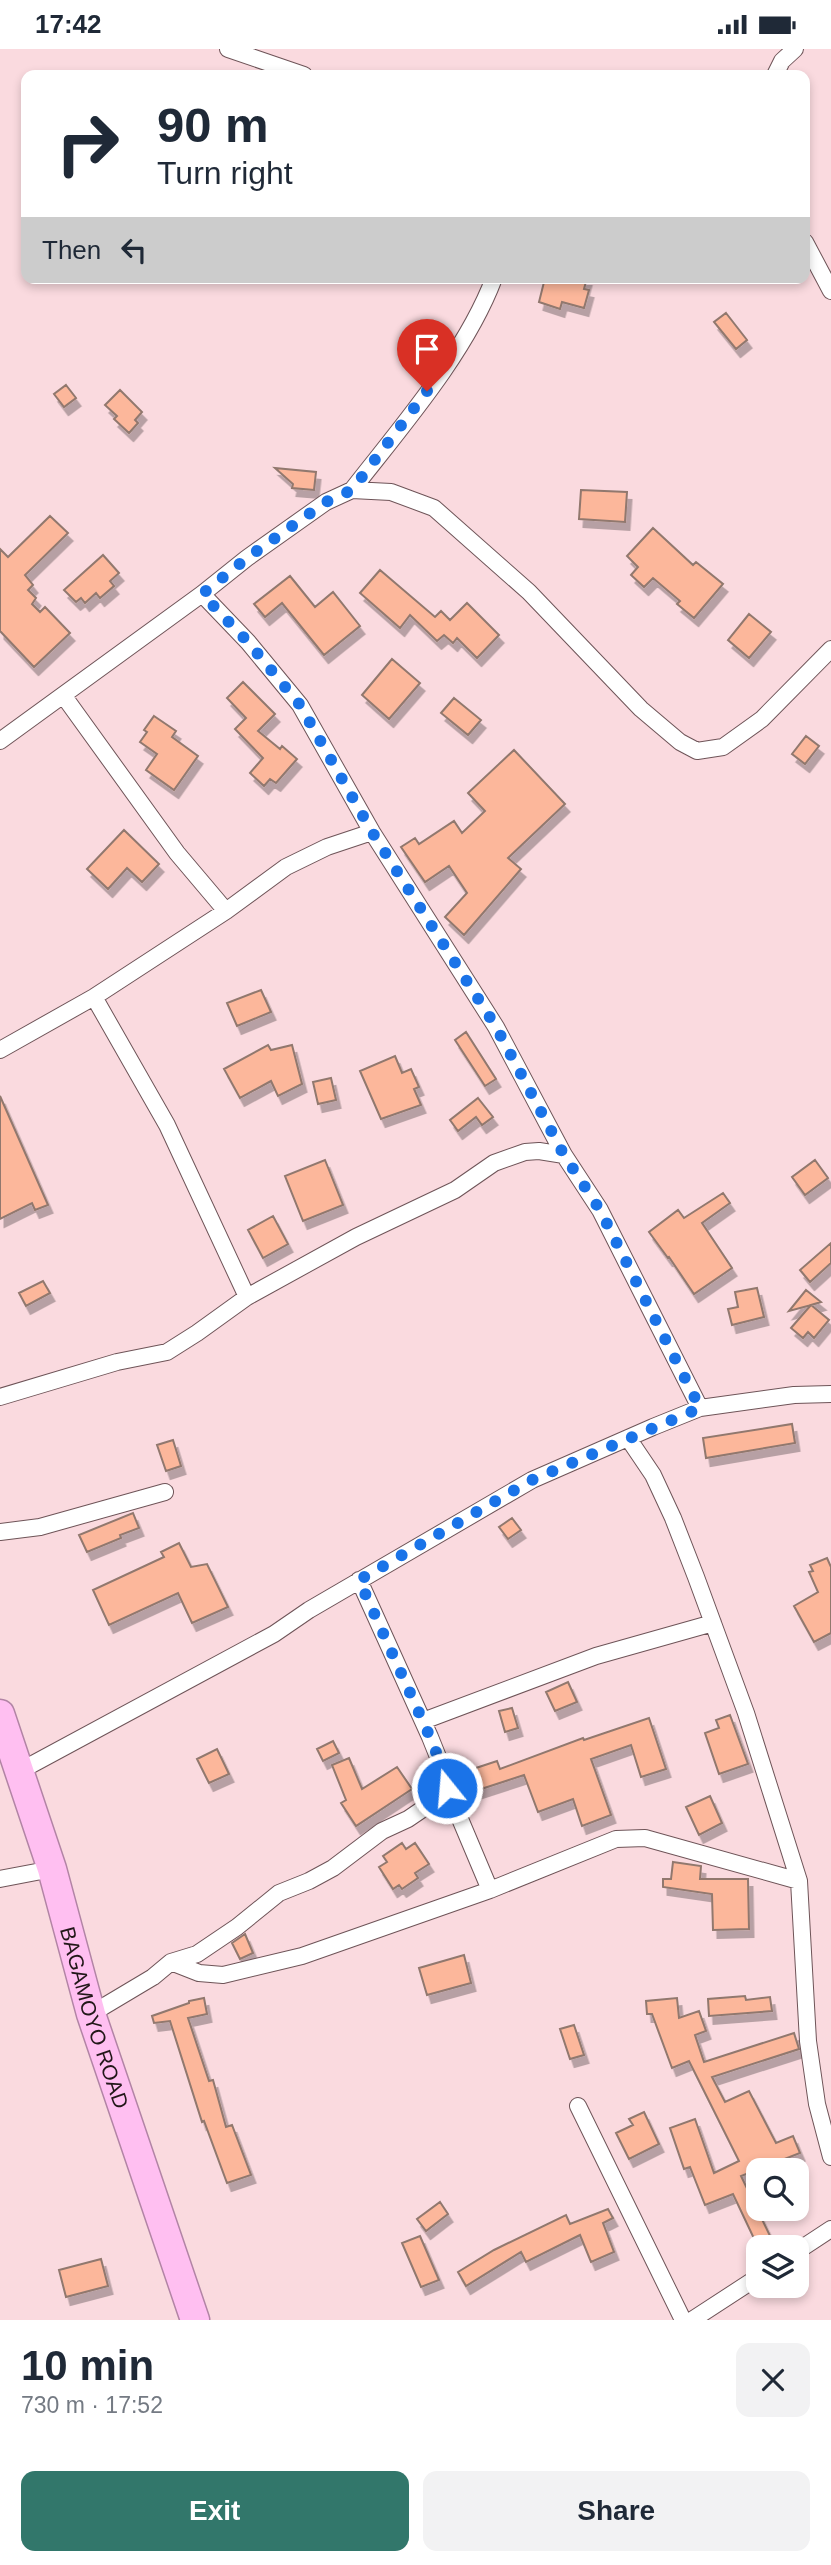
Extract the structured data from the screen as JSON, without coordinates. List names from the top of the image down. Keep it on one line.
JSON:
{"streets":{"highway":["BAGAMOYO ROAD"]},"page":{"status":"17:42","turn":["90 m","Turn right"],"then":"Then","heading":["10 min","730 m · 17:52"],"buttons":["Exit","Share"]}}
